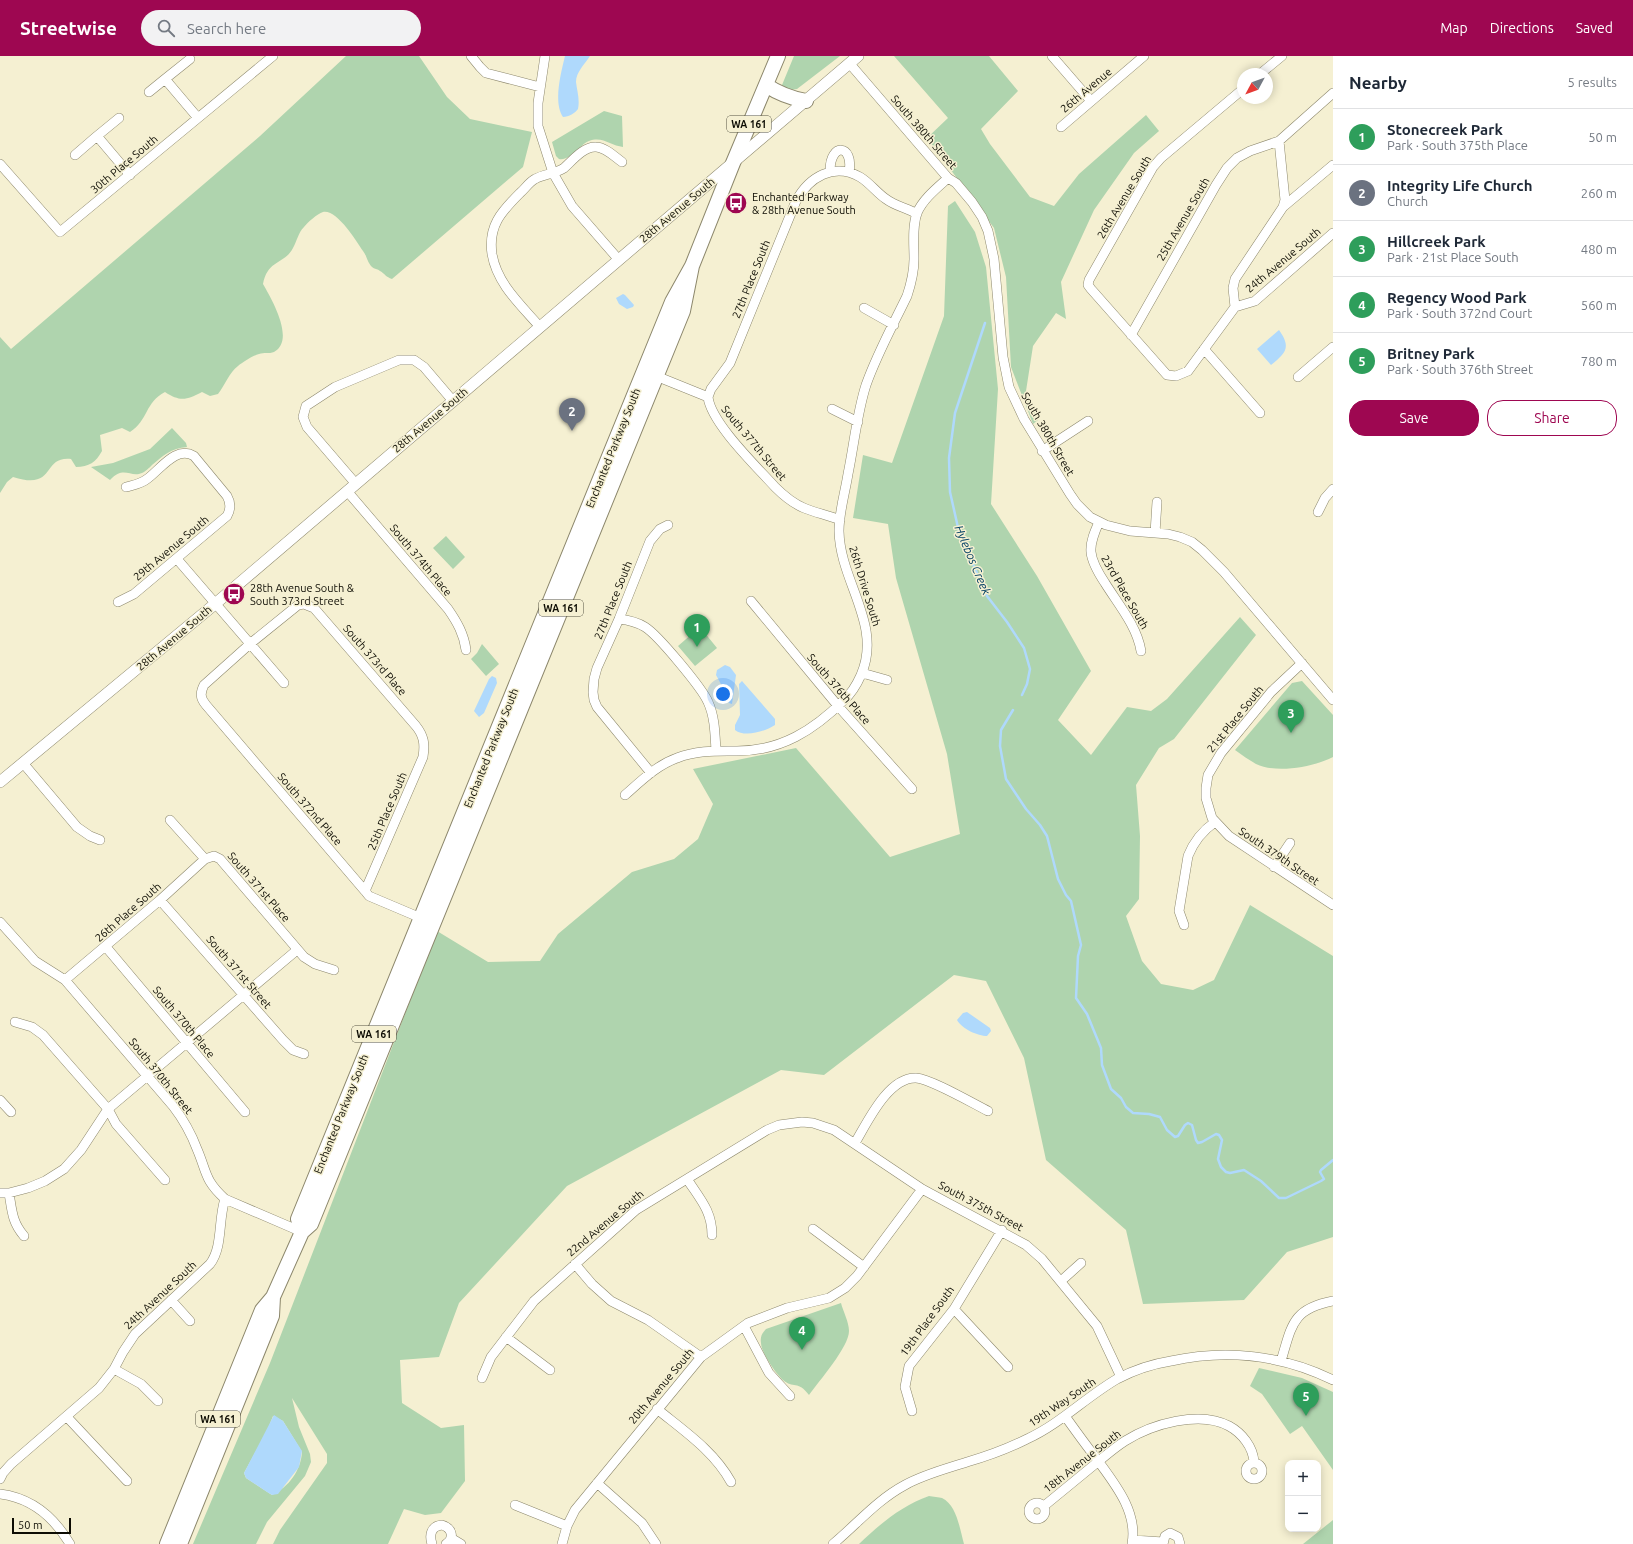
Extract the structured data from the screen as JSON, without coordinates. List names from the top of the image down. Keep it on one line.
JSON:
{"streets":{"main road":["WA 161","Enchanted Parkway South"],"street":["26th Avenue","South 380th Street","30th Place South","26th Avenue South","28th Avenue South","25th Avenue South","24th Avenue South","27th Place South","South 377th Street","29th Avenue South","South 374th Place","26th Drive South","23rd Place South","South 373rd Place","South 376th Place","21st Place South","South 372nd Place","25th Place South","South 379th Street","South 371st Place","26th Place South","South 371st Street","South 370th Place","South 370th Street","South 375th Street","22nd Avenue South","19th Place South","20th Avenue South","19th Way South","18th Avenue South"]},"crossings":[["South 380th Street","28th Avenue South"],["South 380th Street","26th Drive South"],["South 380th Street","23rd Place South"],["South 380th Street","21st Place South"],["26th Avenue South","25th Avenue South"],["28th Avenue South","Enchanted Parkway South"],["28th Avenue South","South 374th Place"],["24th Avenue South","South 370th Street"],["27th Place South","South 377th Street"],["27th Place South","26th Drive South"],["South 377th Street","26th Drive South"],["Enchanted Parkway South","South 372nd Place"],["Enchanted Parkway South","South 370th Street"],["26th Drive South","South 376th Place"],["South 373rd Place","South 372nd Place"],["South 373rd Place","25th Place South"],["21st Place South","South 379th Street"],["South 372nd Place","25th Place South"],["South 371st Place","26th Place South"],["26th Place South","South 371st Street"],["26th Place South","South 370th Place"],["26th Place South","South 370th Street"],["South 375th Street","22nd Avenue South"],["South 375th Street","19th Place South"],["South 375th Street","20th Avenue South"],["South 375th Street","19th Way South"]],"water":["Hylebos Creek"],"places":{"bus stop":["Enchanted Parkway & 28th Avenue South","28th Avenue South & South 373rd Street"]},"scale_bar":"50 m","north":"bottom left","page":{"header":"Streetwise","search":"Search here","nav":["Map","Directions","Saved"],"heading":["Nearby","5 results"],"list":[{"mark":"1","name":"Stonecreek Park","note":"Park · South 375th Place","value":"50 m"},{"mark":"2","name":"Integrity Life Church","note":"Church","value":"260 m"},{"mark":"3","name":"Hillcreek Park","note":"Park · 21st Place South","value":"480 m"},{"mark":"4","name":"Regency Wood Park","note":"Park · South 372nd Court","value":"560 m"},{"mark":"5","name":"Britney Park","note":"Park · South 376th Street","value":"780 m"}],"buttons":["Save","Share"],"pins":["2","1","3","4","5"],"map_buttons":["+","−"],"scale":"50 m"}}
